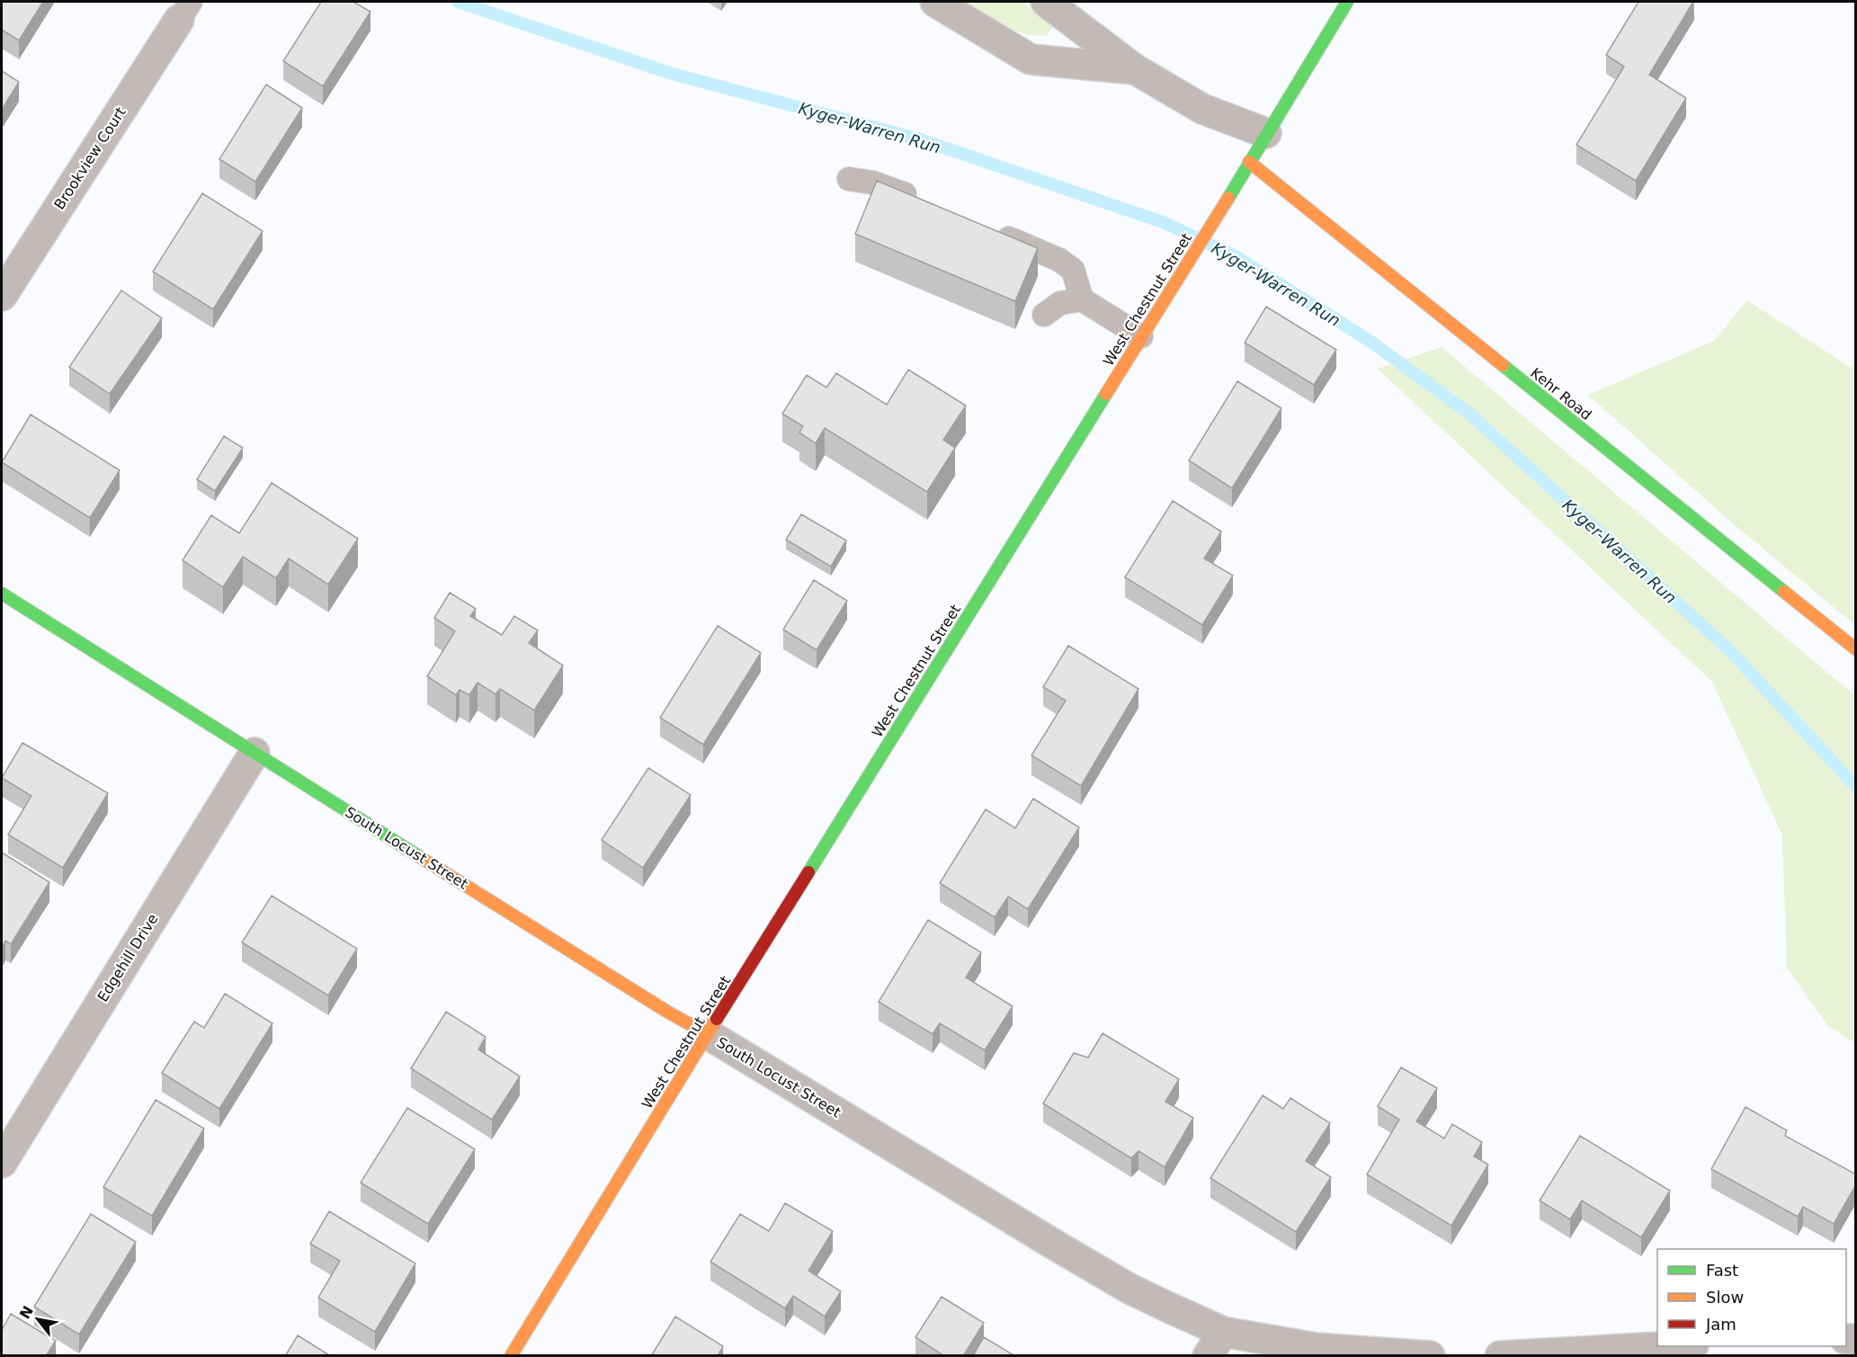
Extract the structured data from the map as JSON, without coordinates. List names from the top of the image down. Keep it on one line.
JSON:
{"streets":{"main road":["West Chestnut Street","Kehr Road","South Locust Street"],"street":["Brookview Court","Edgehill Drive"]},"crossings":[["West Chestnut Street","Kehr Road"],["West Chestnut Street","South Locust Street"],["South Locust Street","Edgehill Drive"]],"water":["Kyger-Warren Run"],"legend":["Fast","Slow","Jam"],"north":"top left"}
